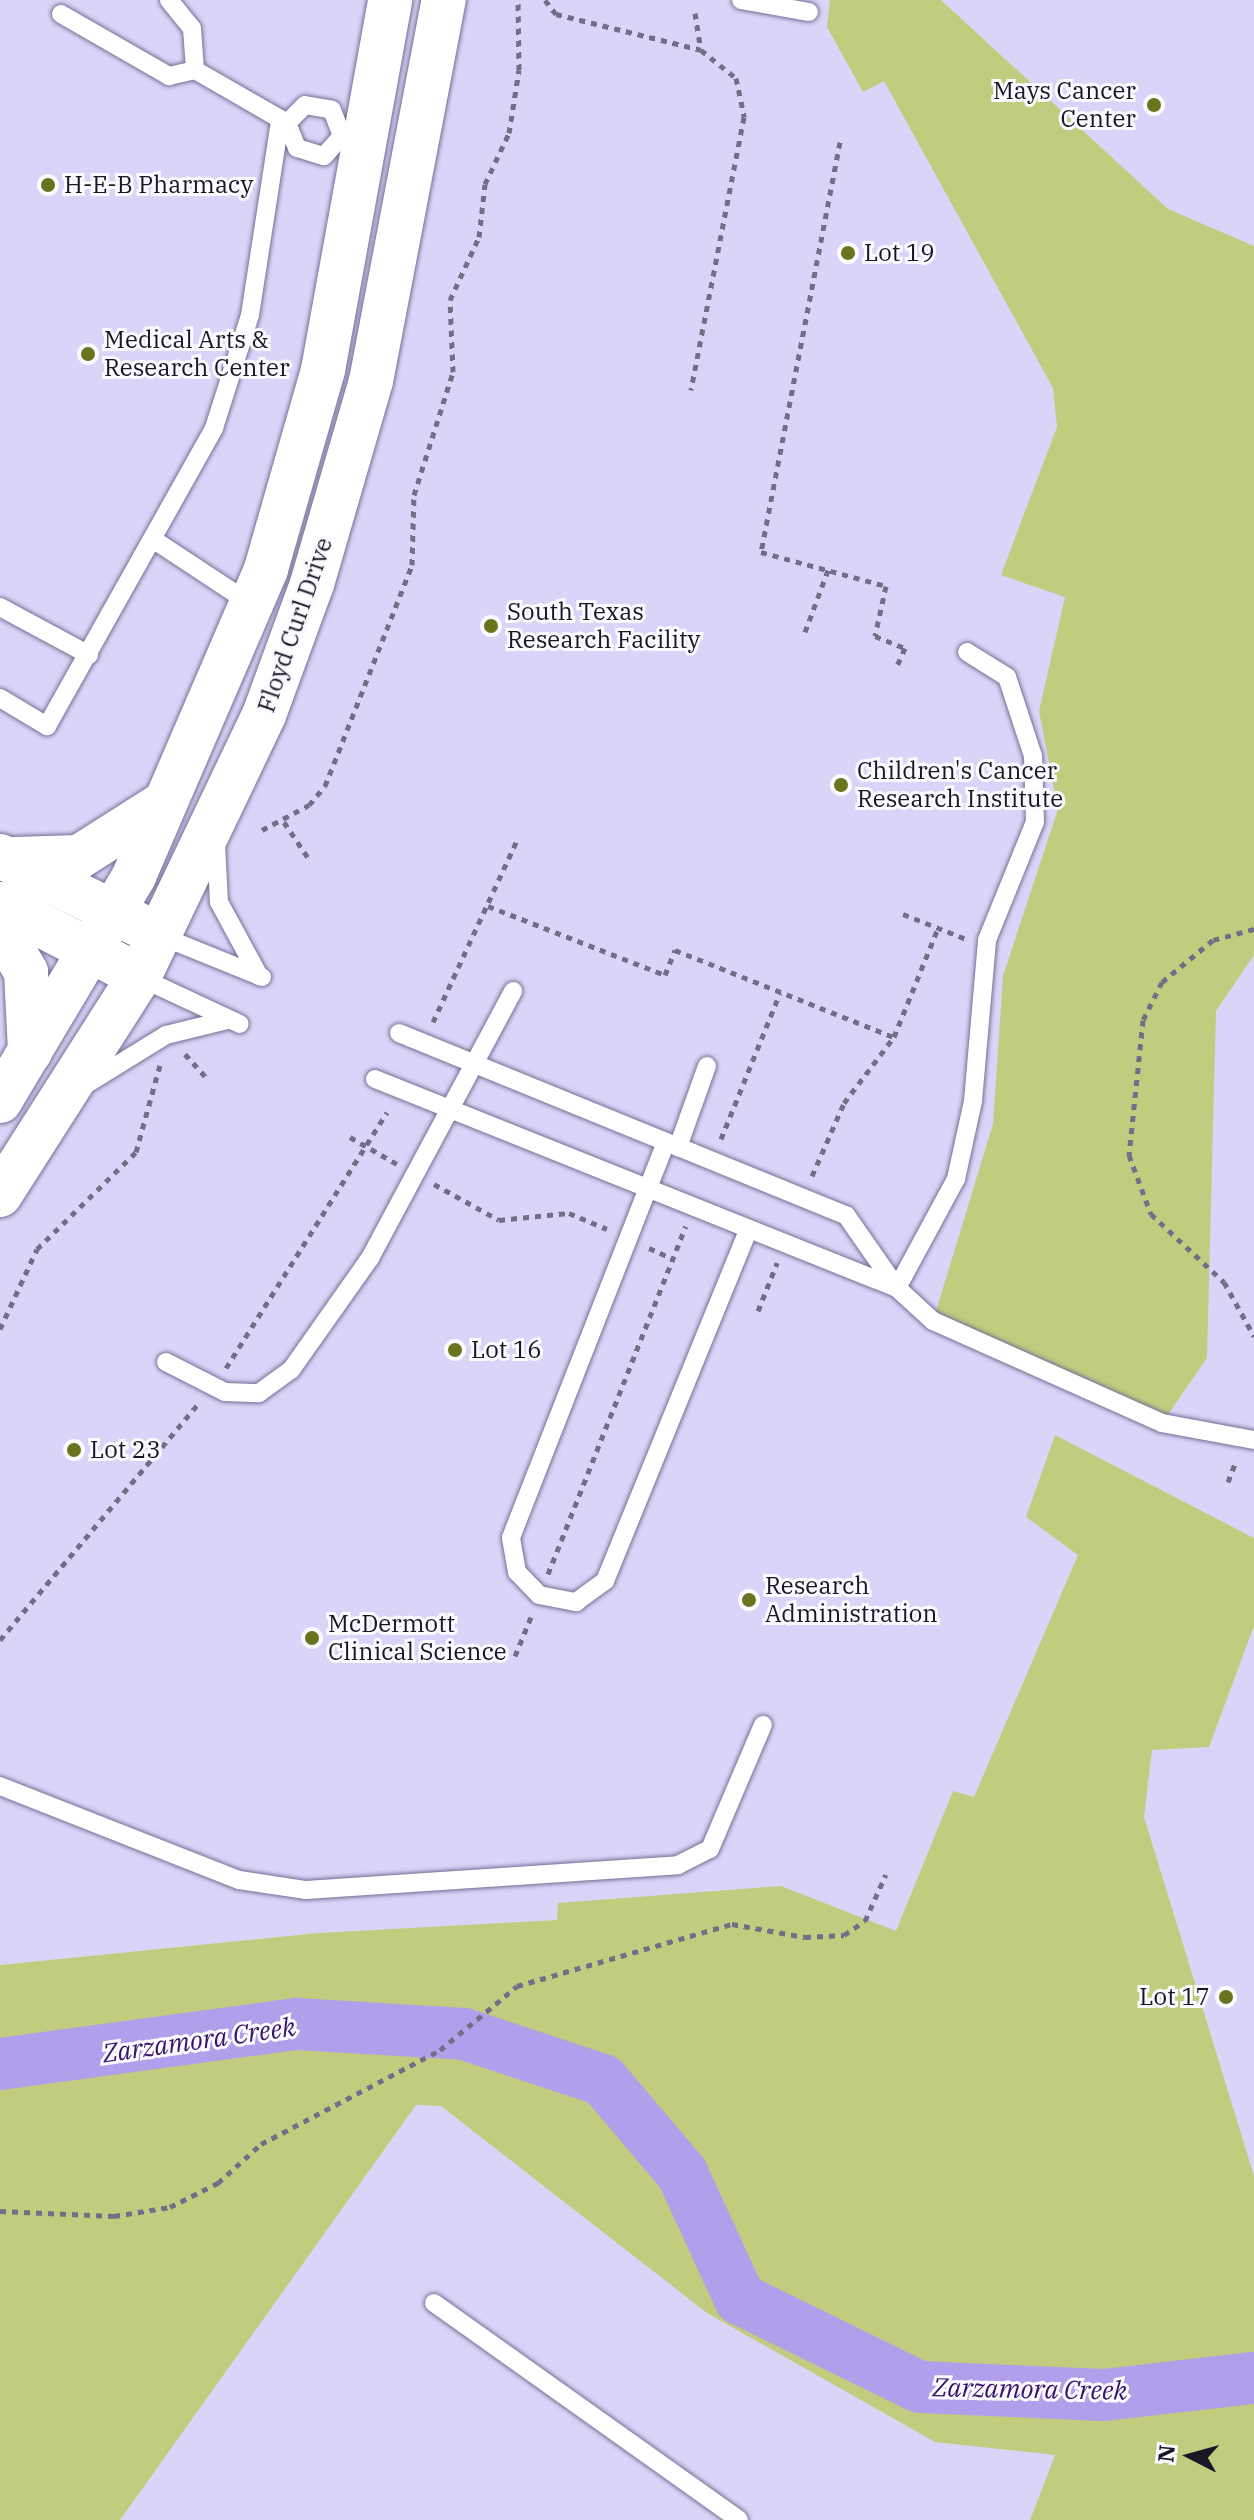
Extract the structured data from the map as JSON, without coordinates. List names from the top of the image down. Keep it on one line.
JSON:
{"streets":{"street":["Floyd Curl Drive"]},"water":["Zarzamora Creek"],"places":["Mays Cancer Center","H-E-B Pharmacy","Lot 19","Medical Arts & Research Center","South Texas Research Facility","Children's Cancer Research Institute","Lot 16","Lot 23","Research Administration","McDermott Clinical Science","Lot 17"],"north":"left"}
